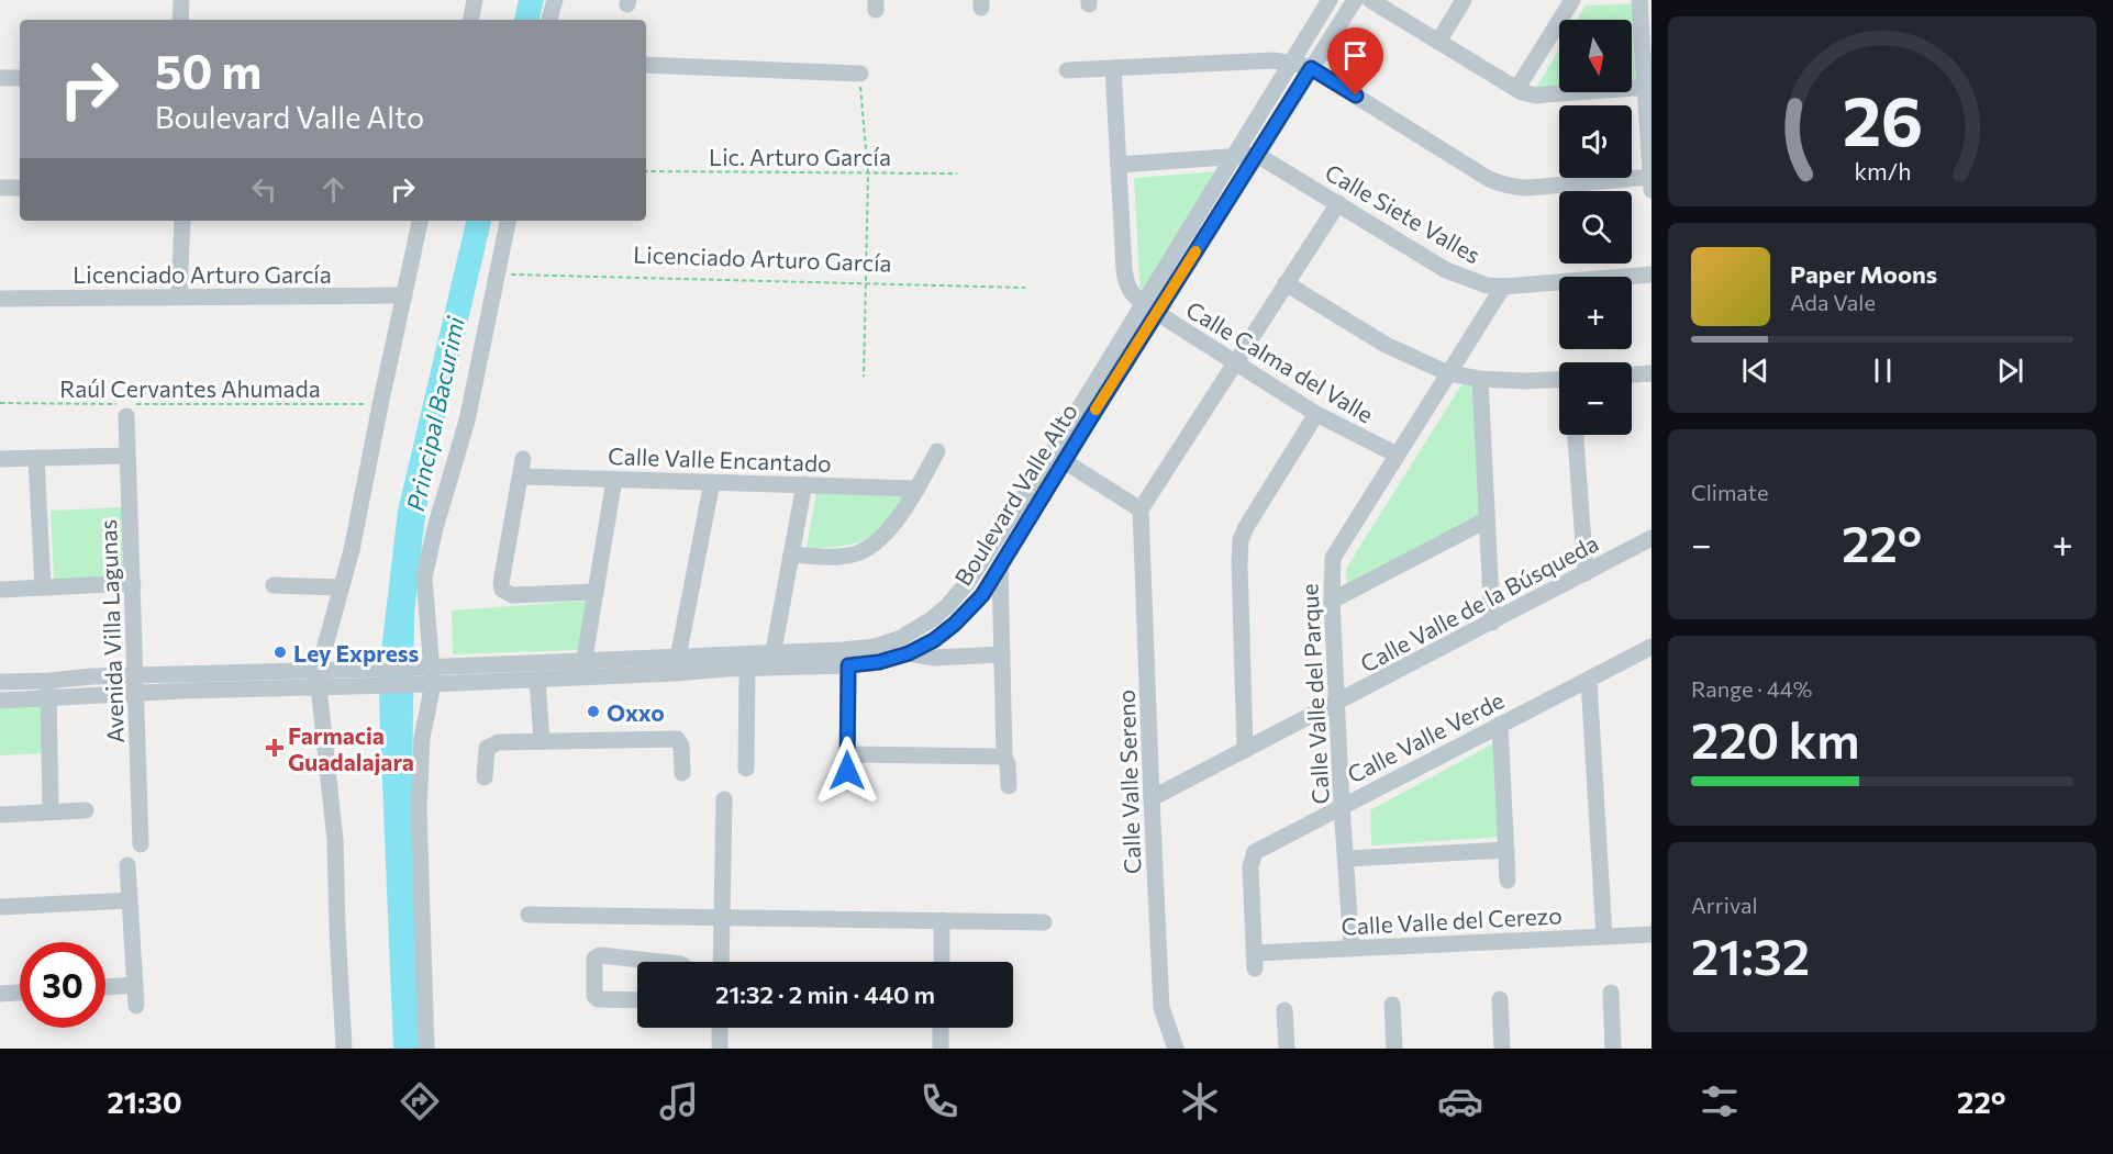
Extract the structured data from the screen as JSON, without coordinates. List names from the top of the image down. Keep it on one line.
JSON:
{"streets":{"street":["Calle Siete Valles","Licenciado Arturo García","Calle Calma del Valle","Calle Valle Encantado","Boulevard Valle Alto","Calle Valle de la Búsqueda","Avenida Villa Lagunas","Calle Valle del Parque","Calle Valle Verde","Calle Valle Sereno","Calle Valle del Cerezo"],"path":["Lic. Arturo García","Raúl Cervantes Ahumada"]},"crossings":[["Calle Siete Valles","Boulevard Valle Alto"],["Calle Siete Valles","Calle Valle del Parque"],["Calle Calma del Valle","Boulevard Valle Alto"],["Calle Calma del Valle","Calle Valle del Parque"],["Raúl Cervantes Ahumada","Avenida Villa Lagunas"],["Calle Valle de la Búsqueda","Calle Valle del Parque"],["Calle Valle de la Búsqueda","Calle Valle Sereno"],["Calle Valle del Parque","Calle Valle Verde"],["Calle Valle del Parque","Calle Valle del Cerezo"],["Calle Valle Verde","Calle Valle del Cerezo"]],"water":["Principal Bacurimi"],"places":{"other":["Ley Express","Oxxo"],"health":["Farmacia Guadalajara"]},"north":"bottom","page":{"map_buttons":["+","−"],"turn":["50 m","Boulevard Valle Alto"],"song":["Paper Moons","Ada Vale"],"tile":["Climate",["Range · 44%","220 km"],["Arrival","21:32"]],"heat":["−","22°","+"],"limit":"30","trip":"21:32 · 2 min · 440 m","tabs":["21:30","22°"],"gauge":["26","km/h"]}}
